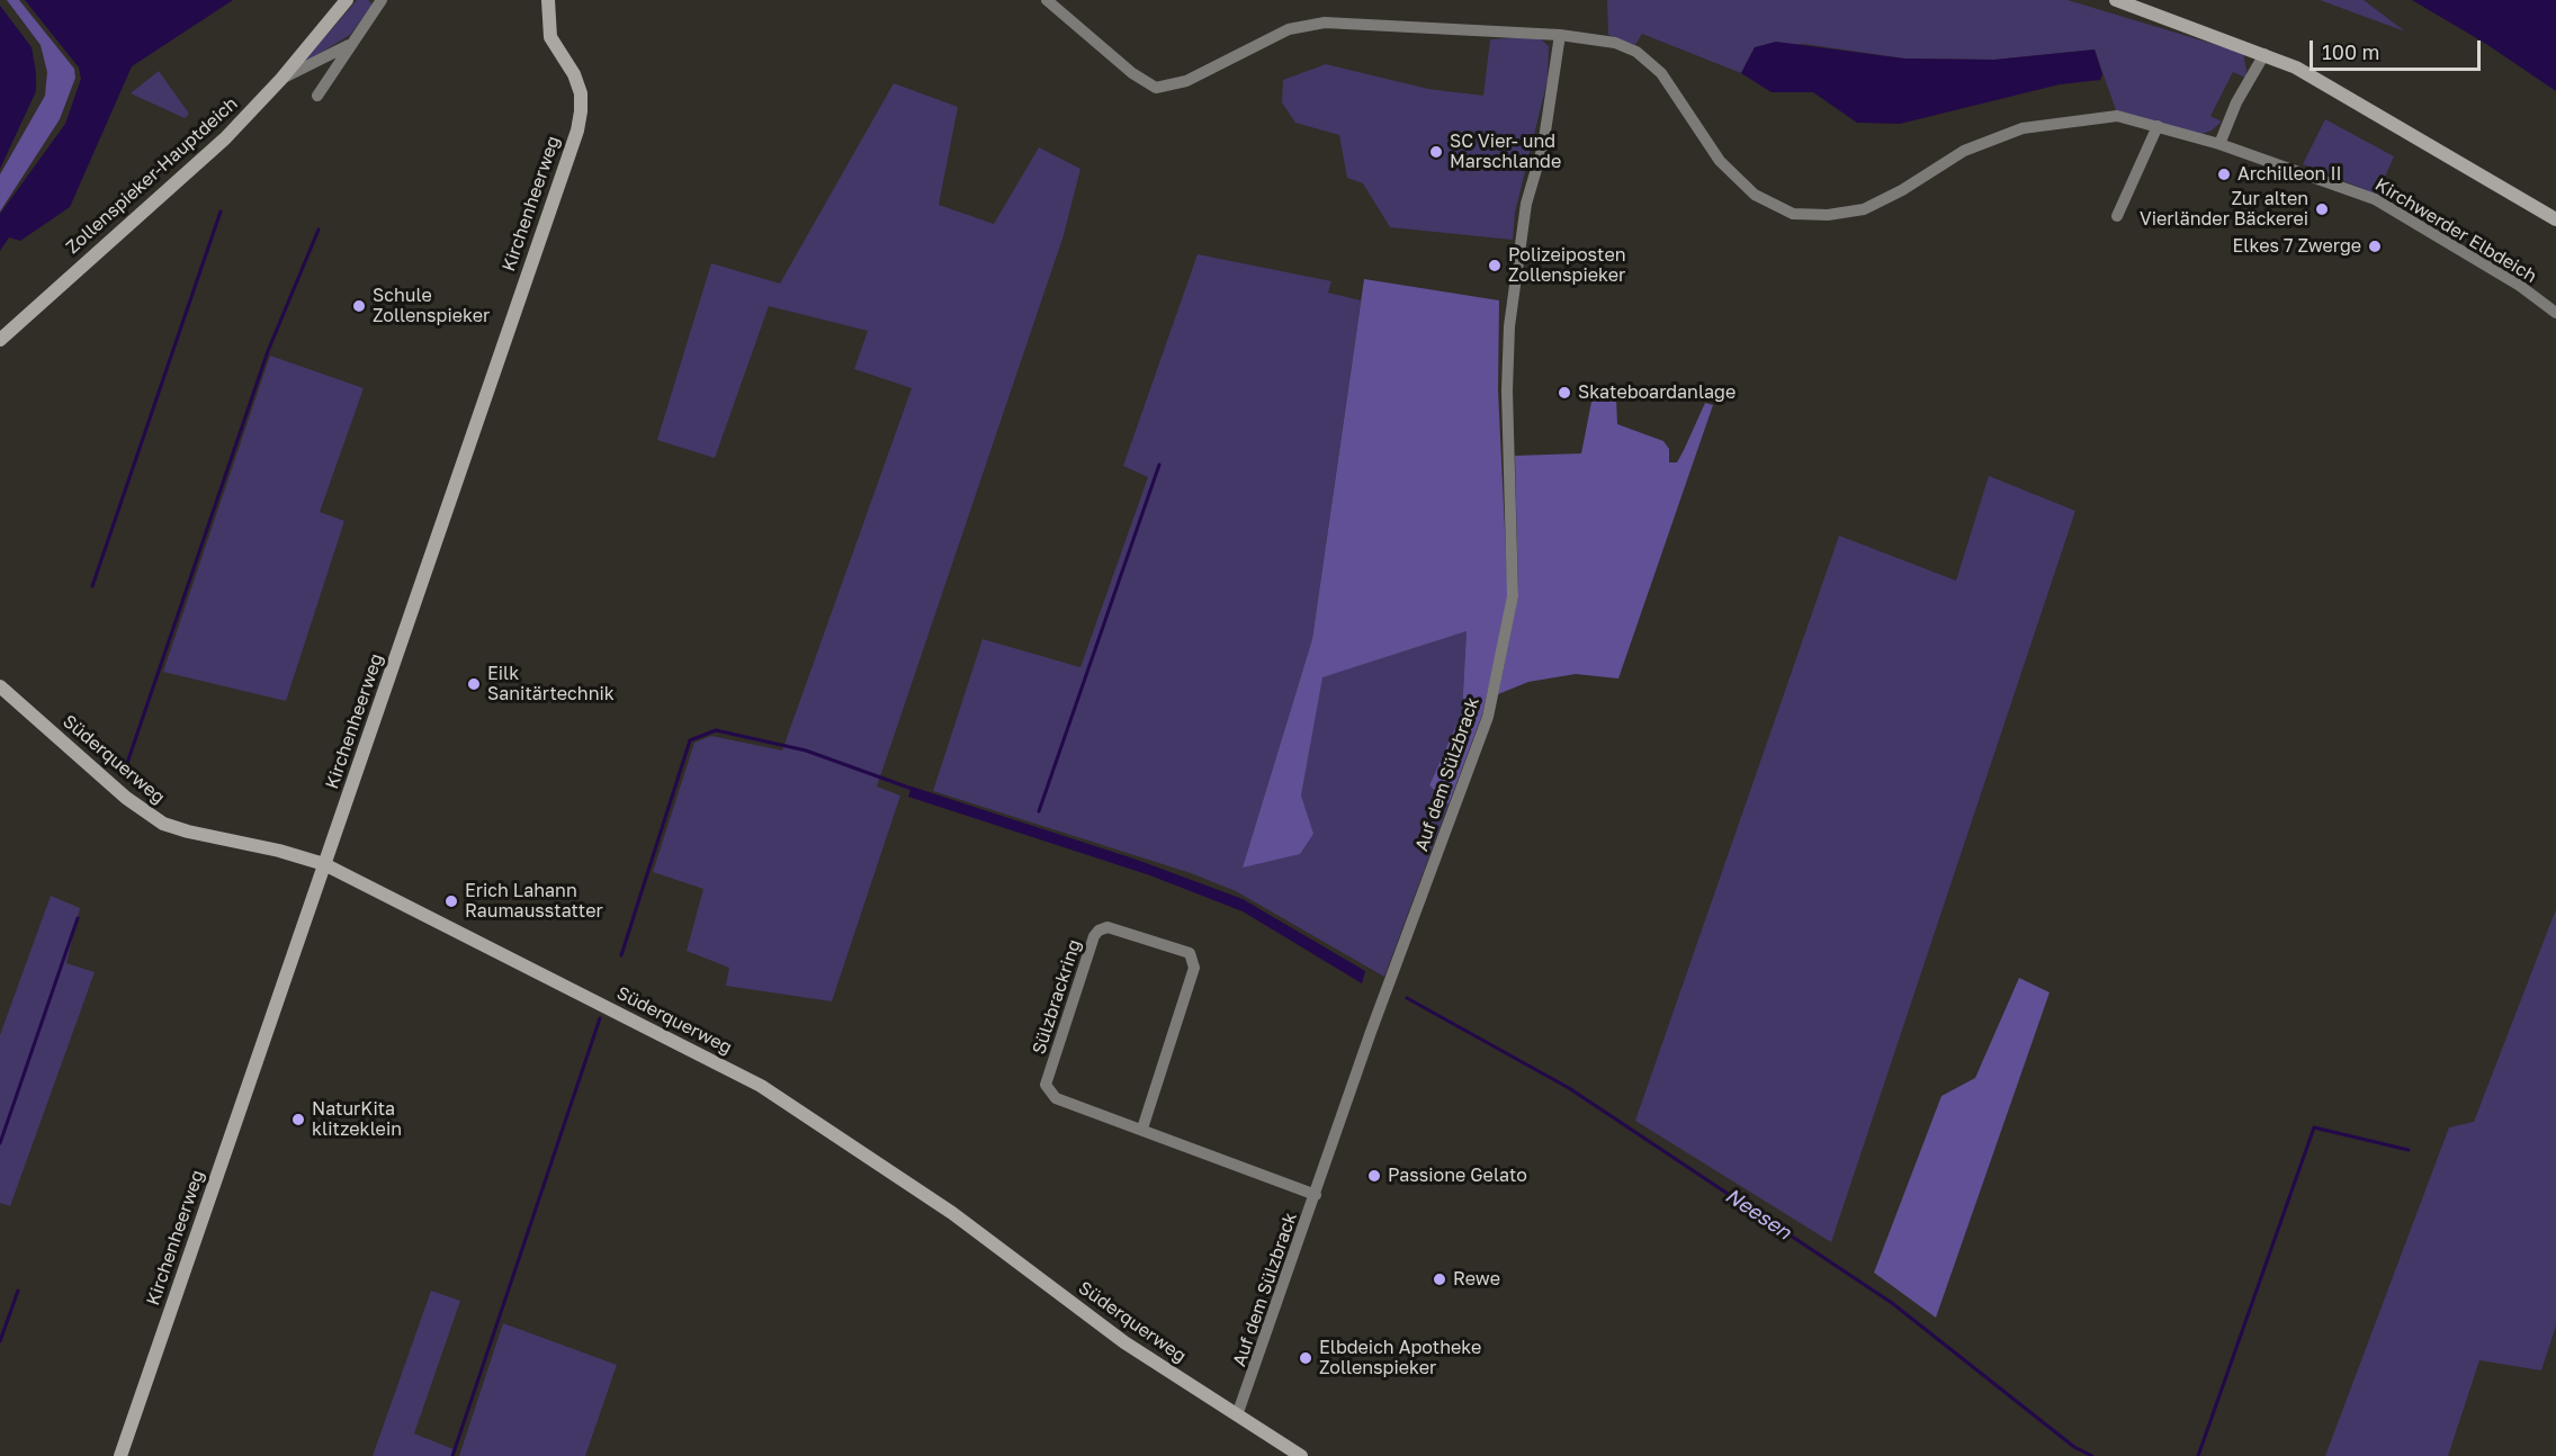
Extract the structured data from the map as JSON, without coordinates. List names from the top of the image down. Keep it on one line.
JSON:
{"streets":{"street":["Zollenspieker-Hauptdeich","Kirchenheerweg","Kirchwerder Elbdeich","Süderquerweg","Auf dem Sülzbrack","Sülzbrackring"]},"crossings":[["Kirchenheerweg","Süderquerweg"],["Kirchwerder Elbdeich","Auf dem Sülzbrack"],["Süderquerweg","Auf dem Sülzbrack"],["Auf dem Sülzbrack","Sülzbrackring"]],"water":["Neesen"],"places":["SC Vier- und Marschlande","Archilleon II","Zur alten Vierländer Bäckerei","Elkes 7 Zwerge","Polizeiposten Zollenspieker","Schule Zollenspieker","Skateboardanlage","Eilk Sanitärtechnik","Erich Lahann Raumausstatter","NaturKita klitzeklein","Passione Gelato","Rewe","Elbdeich Apotheke Zollenspieker"],"scale_bar":"100 m"}
